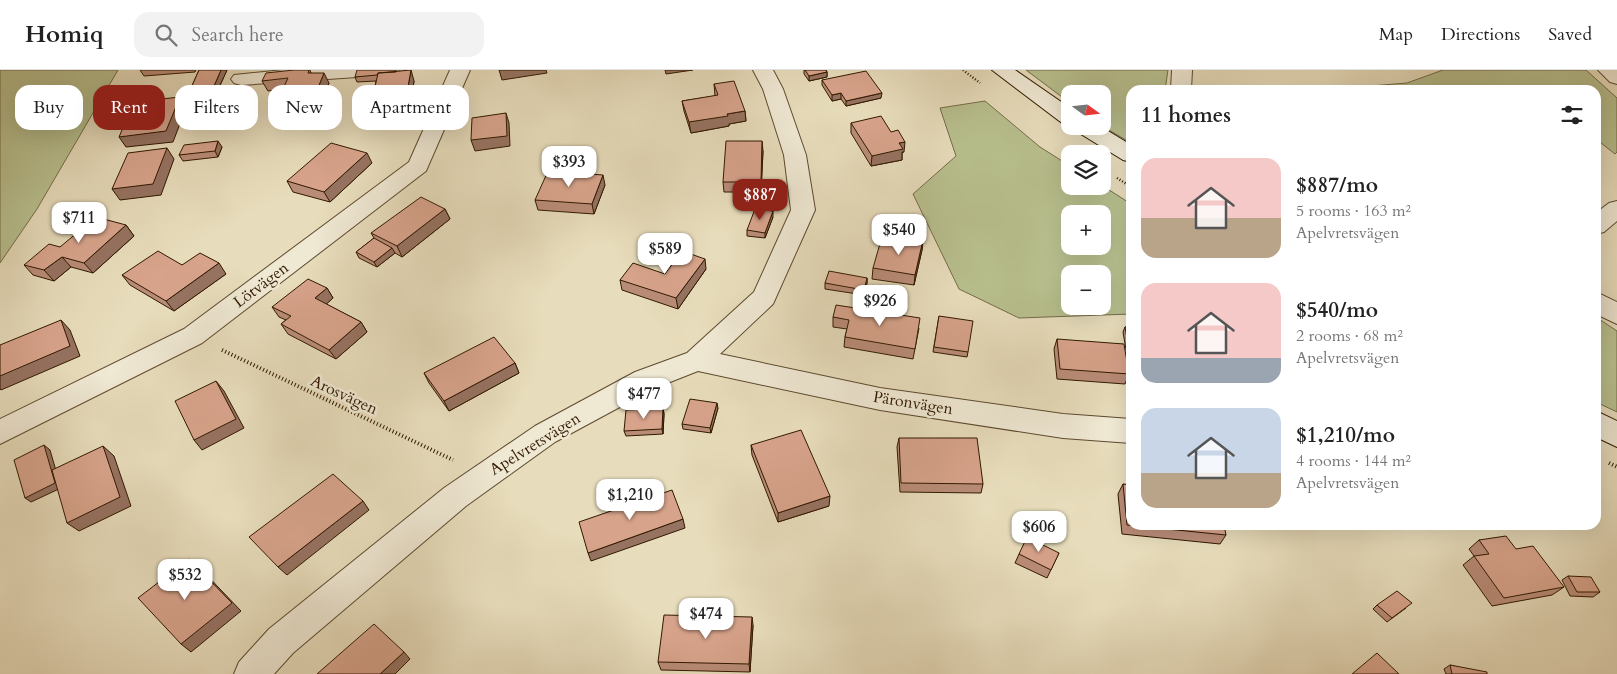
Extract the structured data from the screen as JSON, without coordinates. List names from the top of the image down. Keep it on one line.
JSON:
{"streets":{"street":["Lötvägen","Päronvägen","Apelvretsvägen"],"path":["Arosvägen"]},"crossings":[["Lötvägen","Arosvägen"],["Arosvägen","Apelvretsvägen"],["Päronvägen","Apelvretsvägen"]],"north":"right","page":{"header":"Homiq","search":"Search here","nav":["Map","Directions","Saved"],"map_buttons":["+","−"],"chip":["Buy","Rent","Filters","New","Apartment"],"heading":"11 homes","list":[{"name":"$887/mo","note":"5 rooms · 163 m² · Apelvretsvägen"},{"name":"$540/mo","note":"2 rooms · 68 m² · Apelvretsvägen"},{"name":"$1,210/mo","note":"4 rooms · 144 m² · Apelvretsvägen"}],"price":["$393","$887","$711","$540","$589","$926","$477","$1,210","$606","$532","$474"]}}
